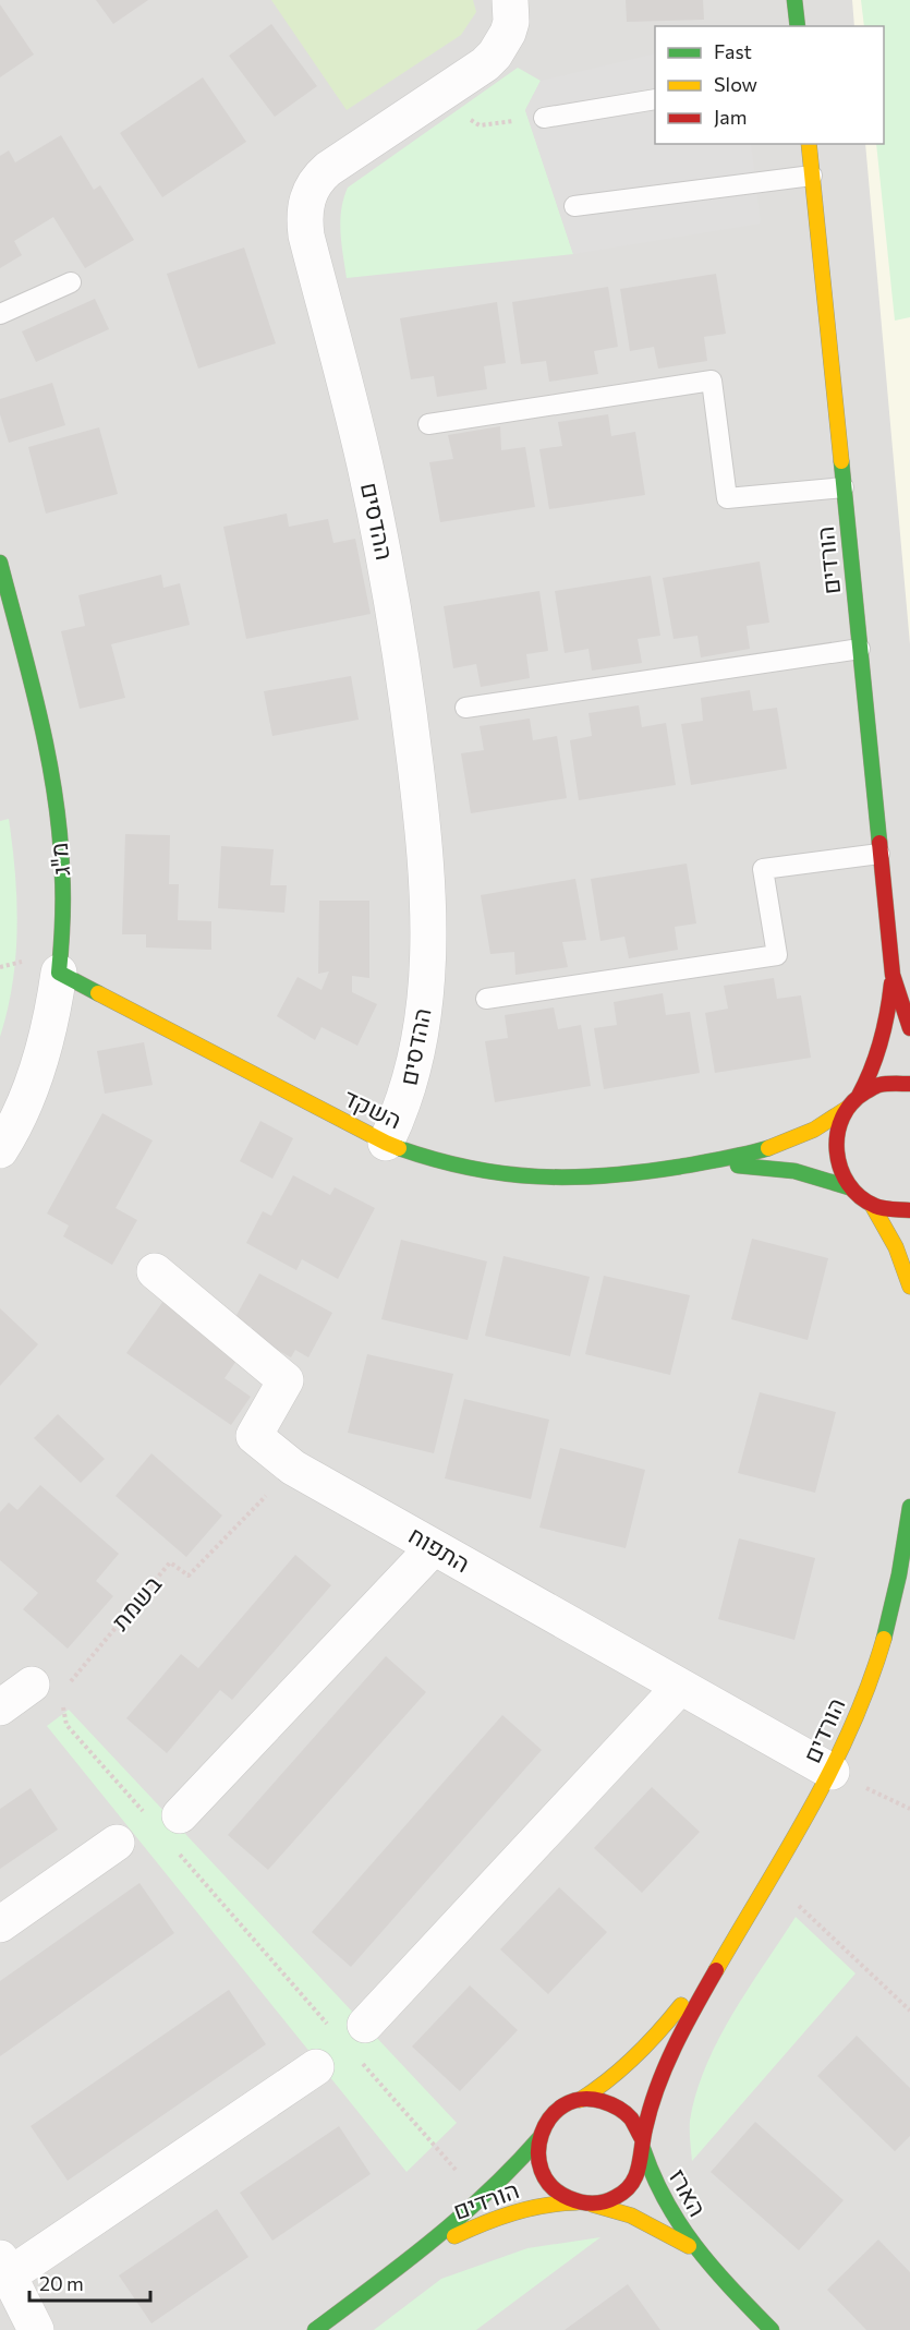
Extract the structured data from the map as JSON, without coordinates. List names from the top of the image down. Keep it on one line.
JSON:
{"streets":{"street":["ההדסים","הורדים","מ\"ג","השקד","התפוח","הארז"],"path":["בשמת"]},"crossings":[["ההדסים","השקד"],["הורדים","התפוח"],["הורדים","הארז"],["מ\"ג","השקד"],["התפוח","בשמת"]],"legend":["Fast","Slow","Jam"],"scale_bar":"20 m"}
